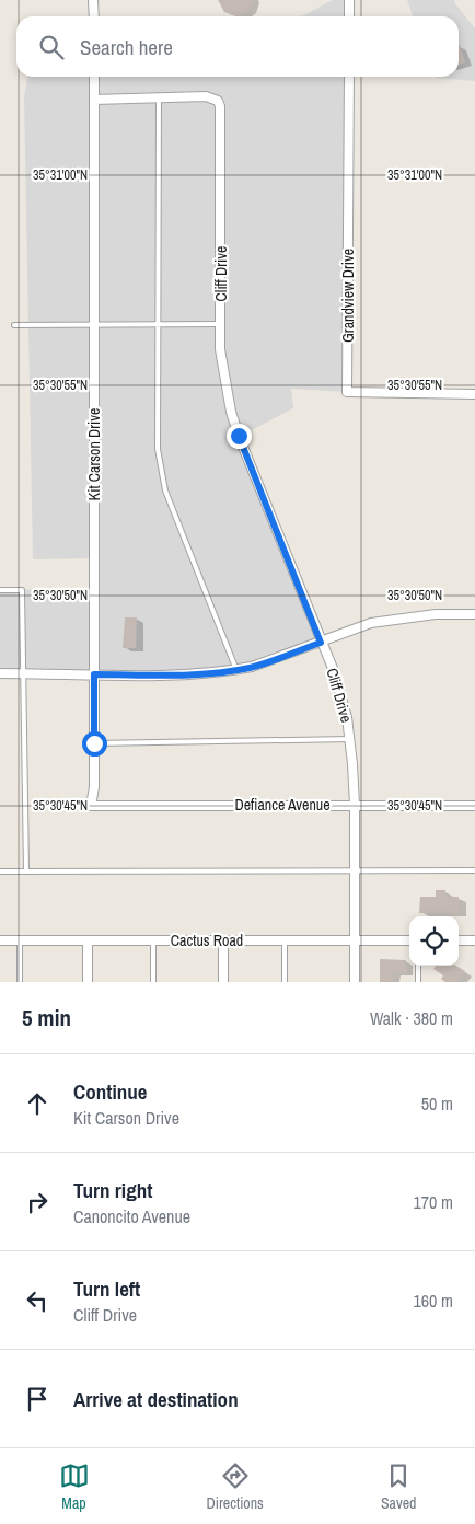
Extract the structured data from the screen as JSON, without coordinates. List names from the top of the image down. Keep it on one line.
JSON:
{"streets":{"street":["Cliff Drive","Grandview Drive","Kit Carson Drive","Defiance Avenue","Cactus Road"]},"crossings":[["Cliff Drive","Defiance Avenue"],["Cliff Drive","Cactus Road"],["Kit Carson Drive","Defiance Avenue"]],"page":{"search":"Search here","heading":["5 min","Walk · 380 m"],"list":[["Continue","Kit Carson Drive","50 m"],["Turn right","Canoncito Avenue","170 m"],["Turn left","Cliff Drive","160 m"],"Arrive at destination"],"nav":["Map","Directions","Saved"]},"coordinates":["35°31'00\"N","35°30'55\"N","35°30'50\"N","35°30'45\"N"]}
